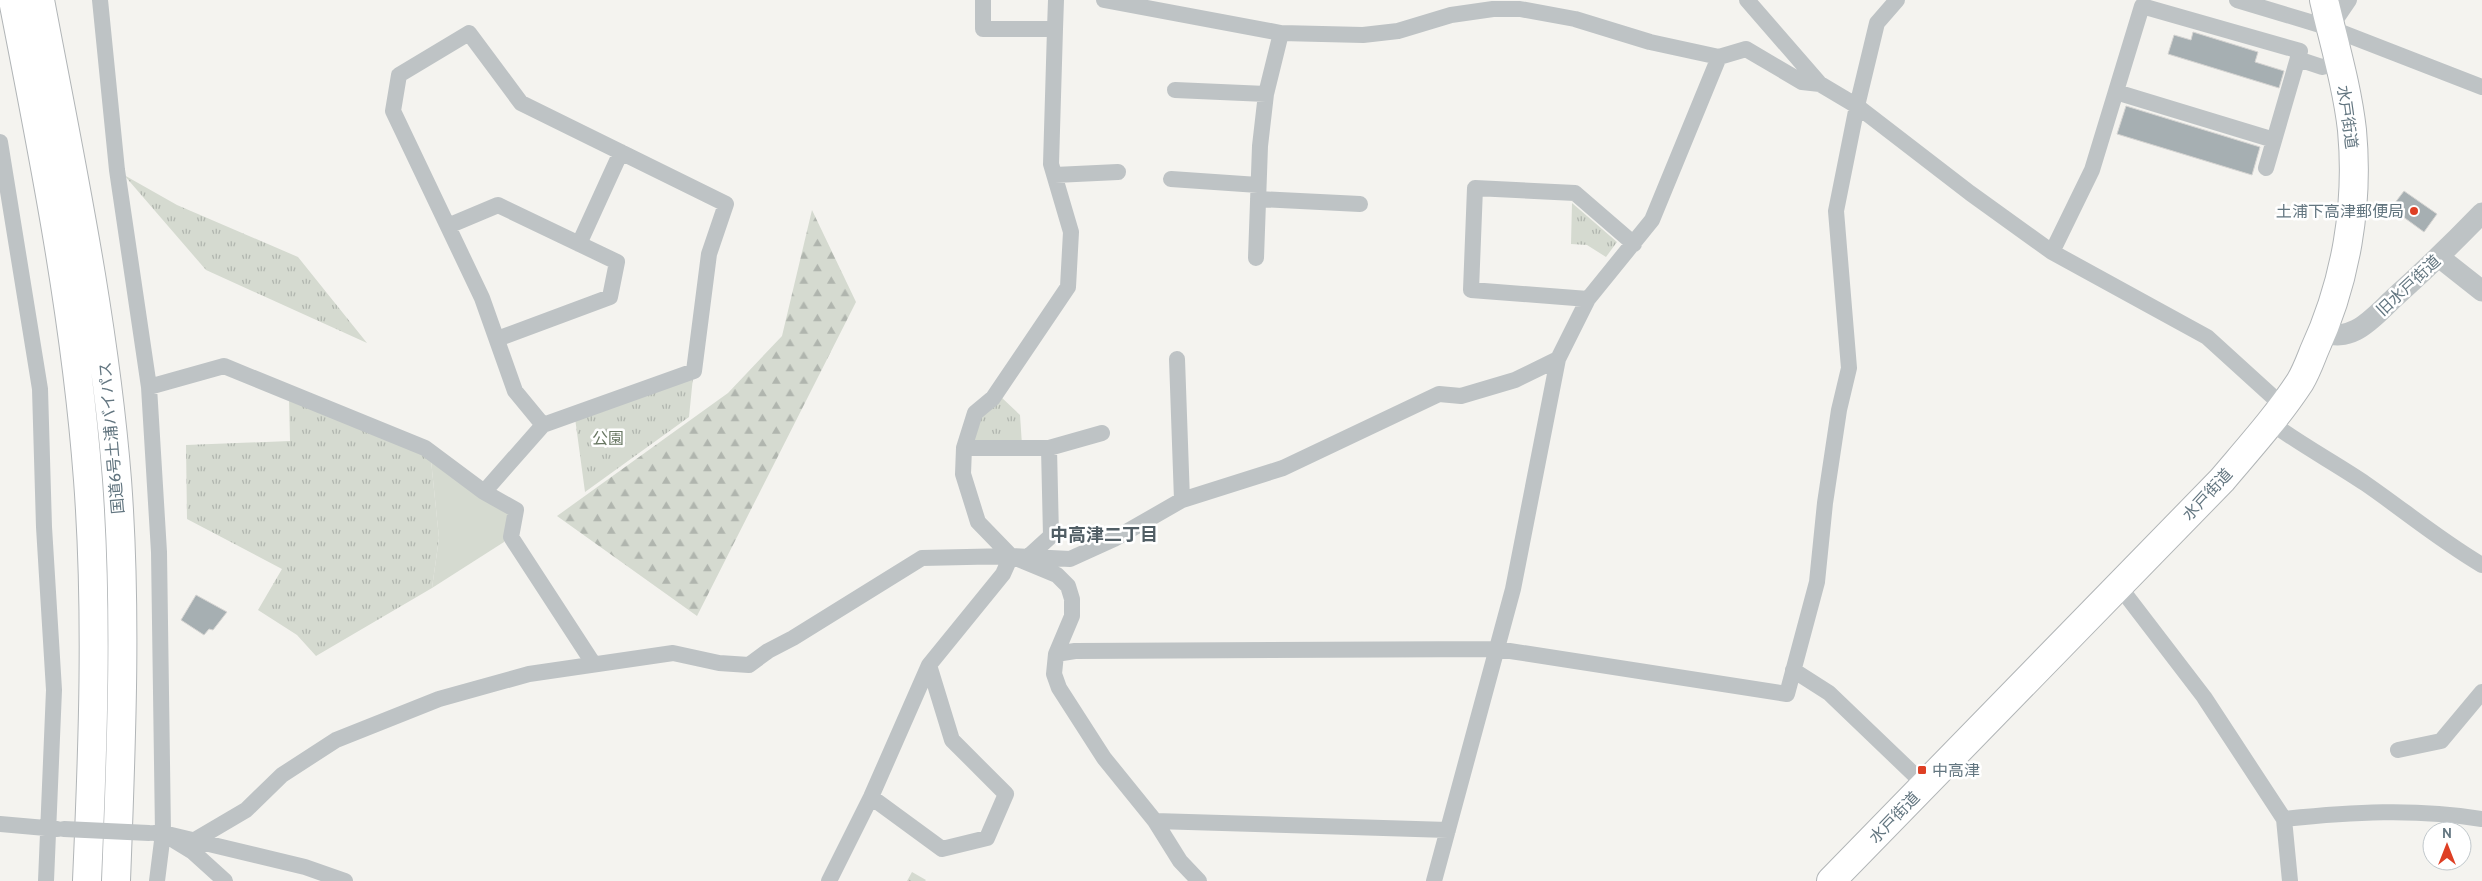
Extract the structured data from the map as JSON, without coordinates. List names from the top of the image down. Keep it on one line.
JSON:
{"streets":{"highway":["水戸街道","国道6号土浦バイパス"],"street":["旧水戸街道"]},"crossings":[["水戸街道","旧水戸街道"]],"districts":["中高津二丁目"],"parks":["公園"],"places":{"other":["土浦下高津郵便局"],"transit":["中高津"]},"north":"top"}
